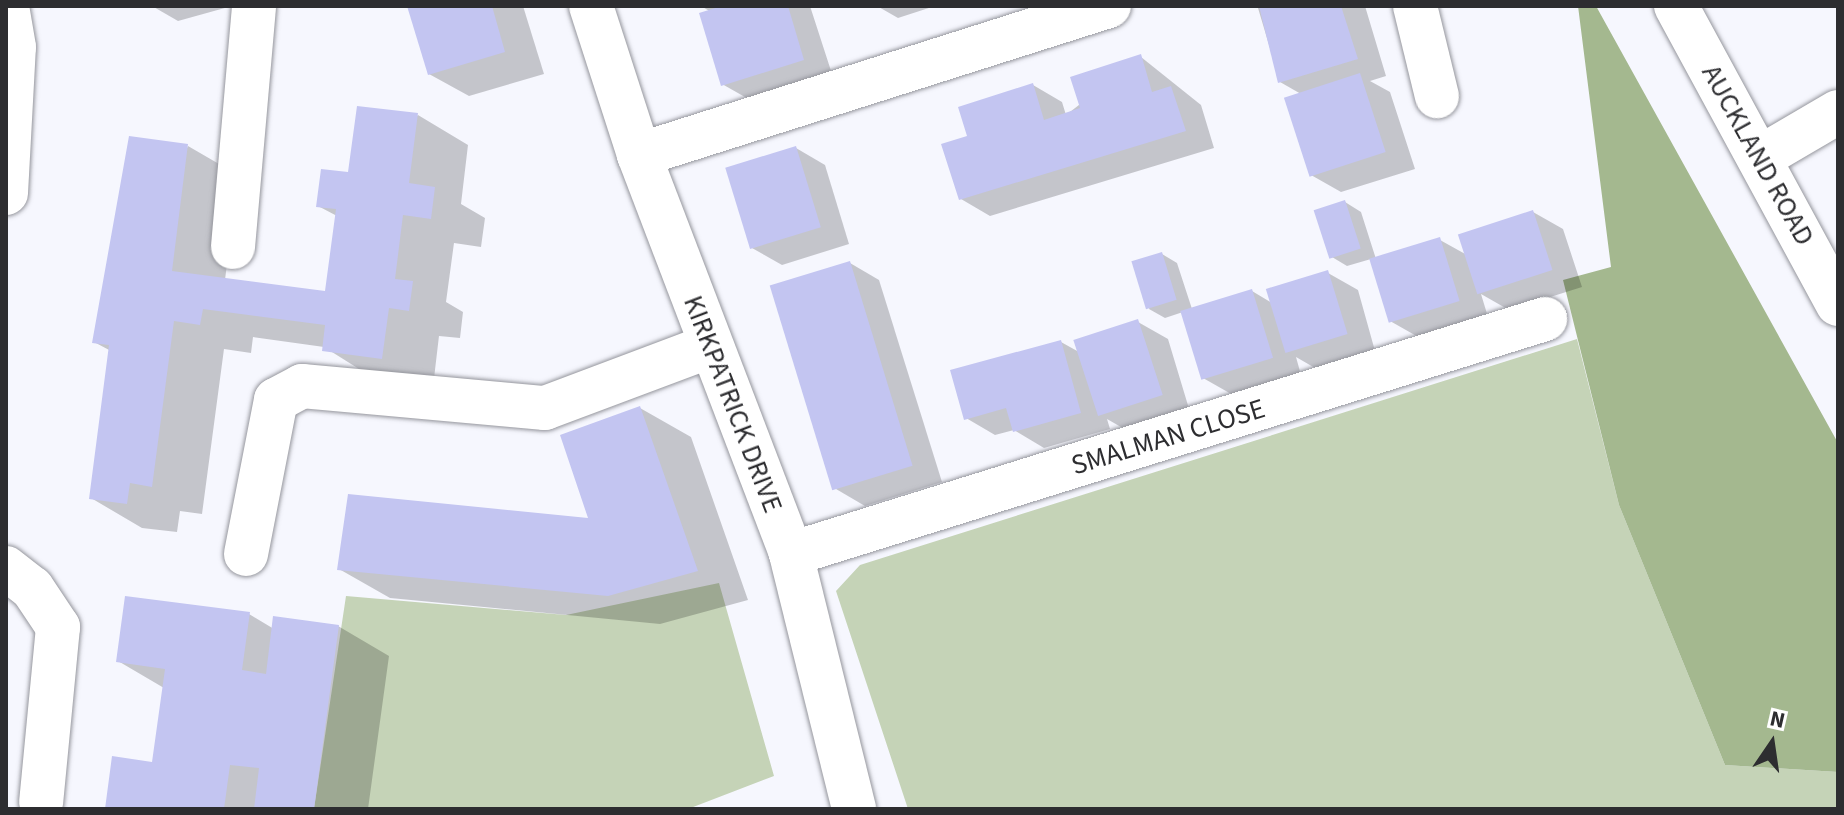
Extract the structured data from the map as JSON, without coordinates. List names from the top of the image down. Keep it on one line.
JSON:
{"streets":{"street":["AUCKLAND ROAD","KIRKPATRICK DRIVE","SMALMAN CLOSE"]},"crossings":[["KIRKPATRICK DRIVE","SMALMAN CLOSE"]],"north":"top"}
